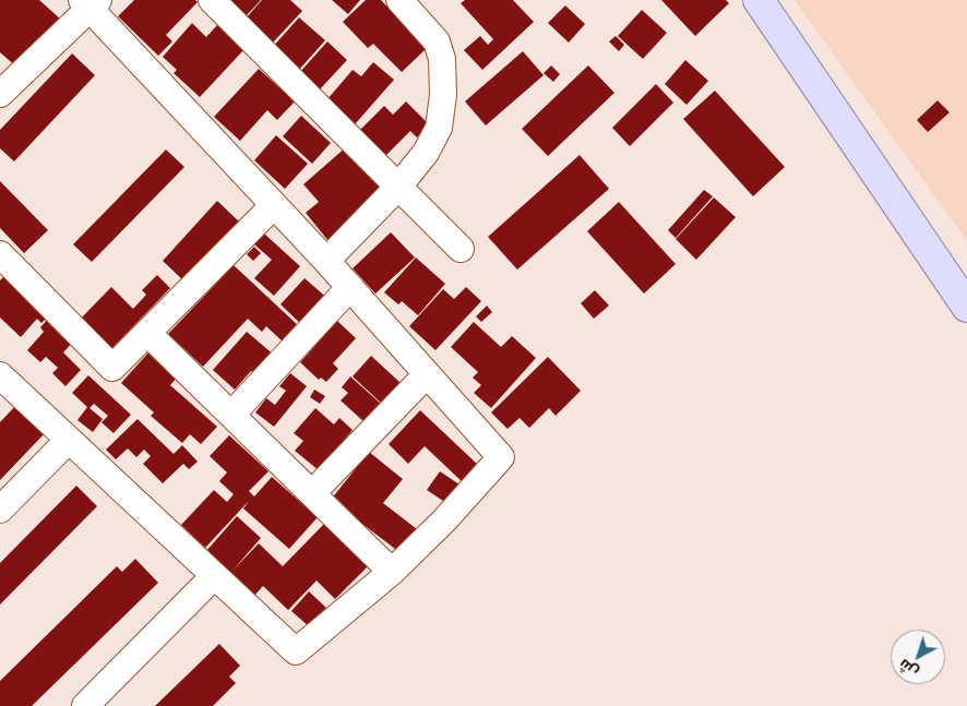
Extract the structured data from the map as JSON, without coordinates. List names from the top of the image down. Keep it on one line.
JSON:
{"north":"bottom left"}
